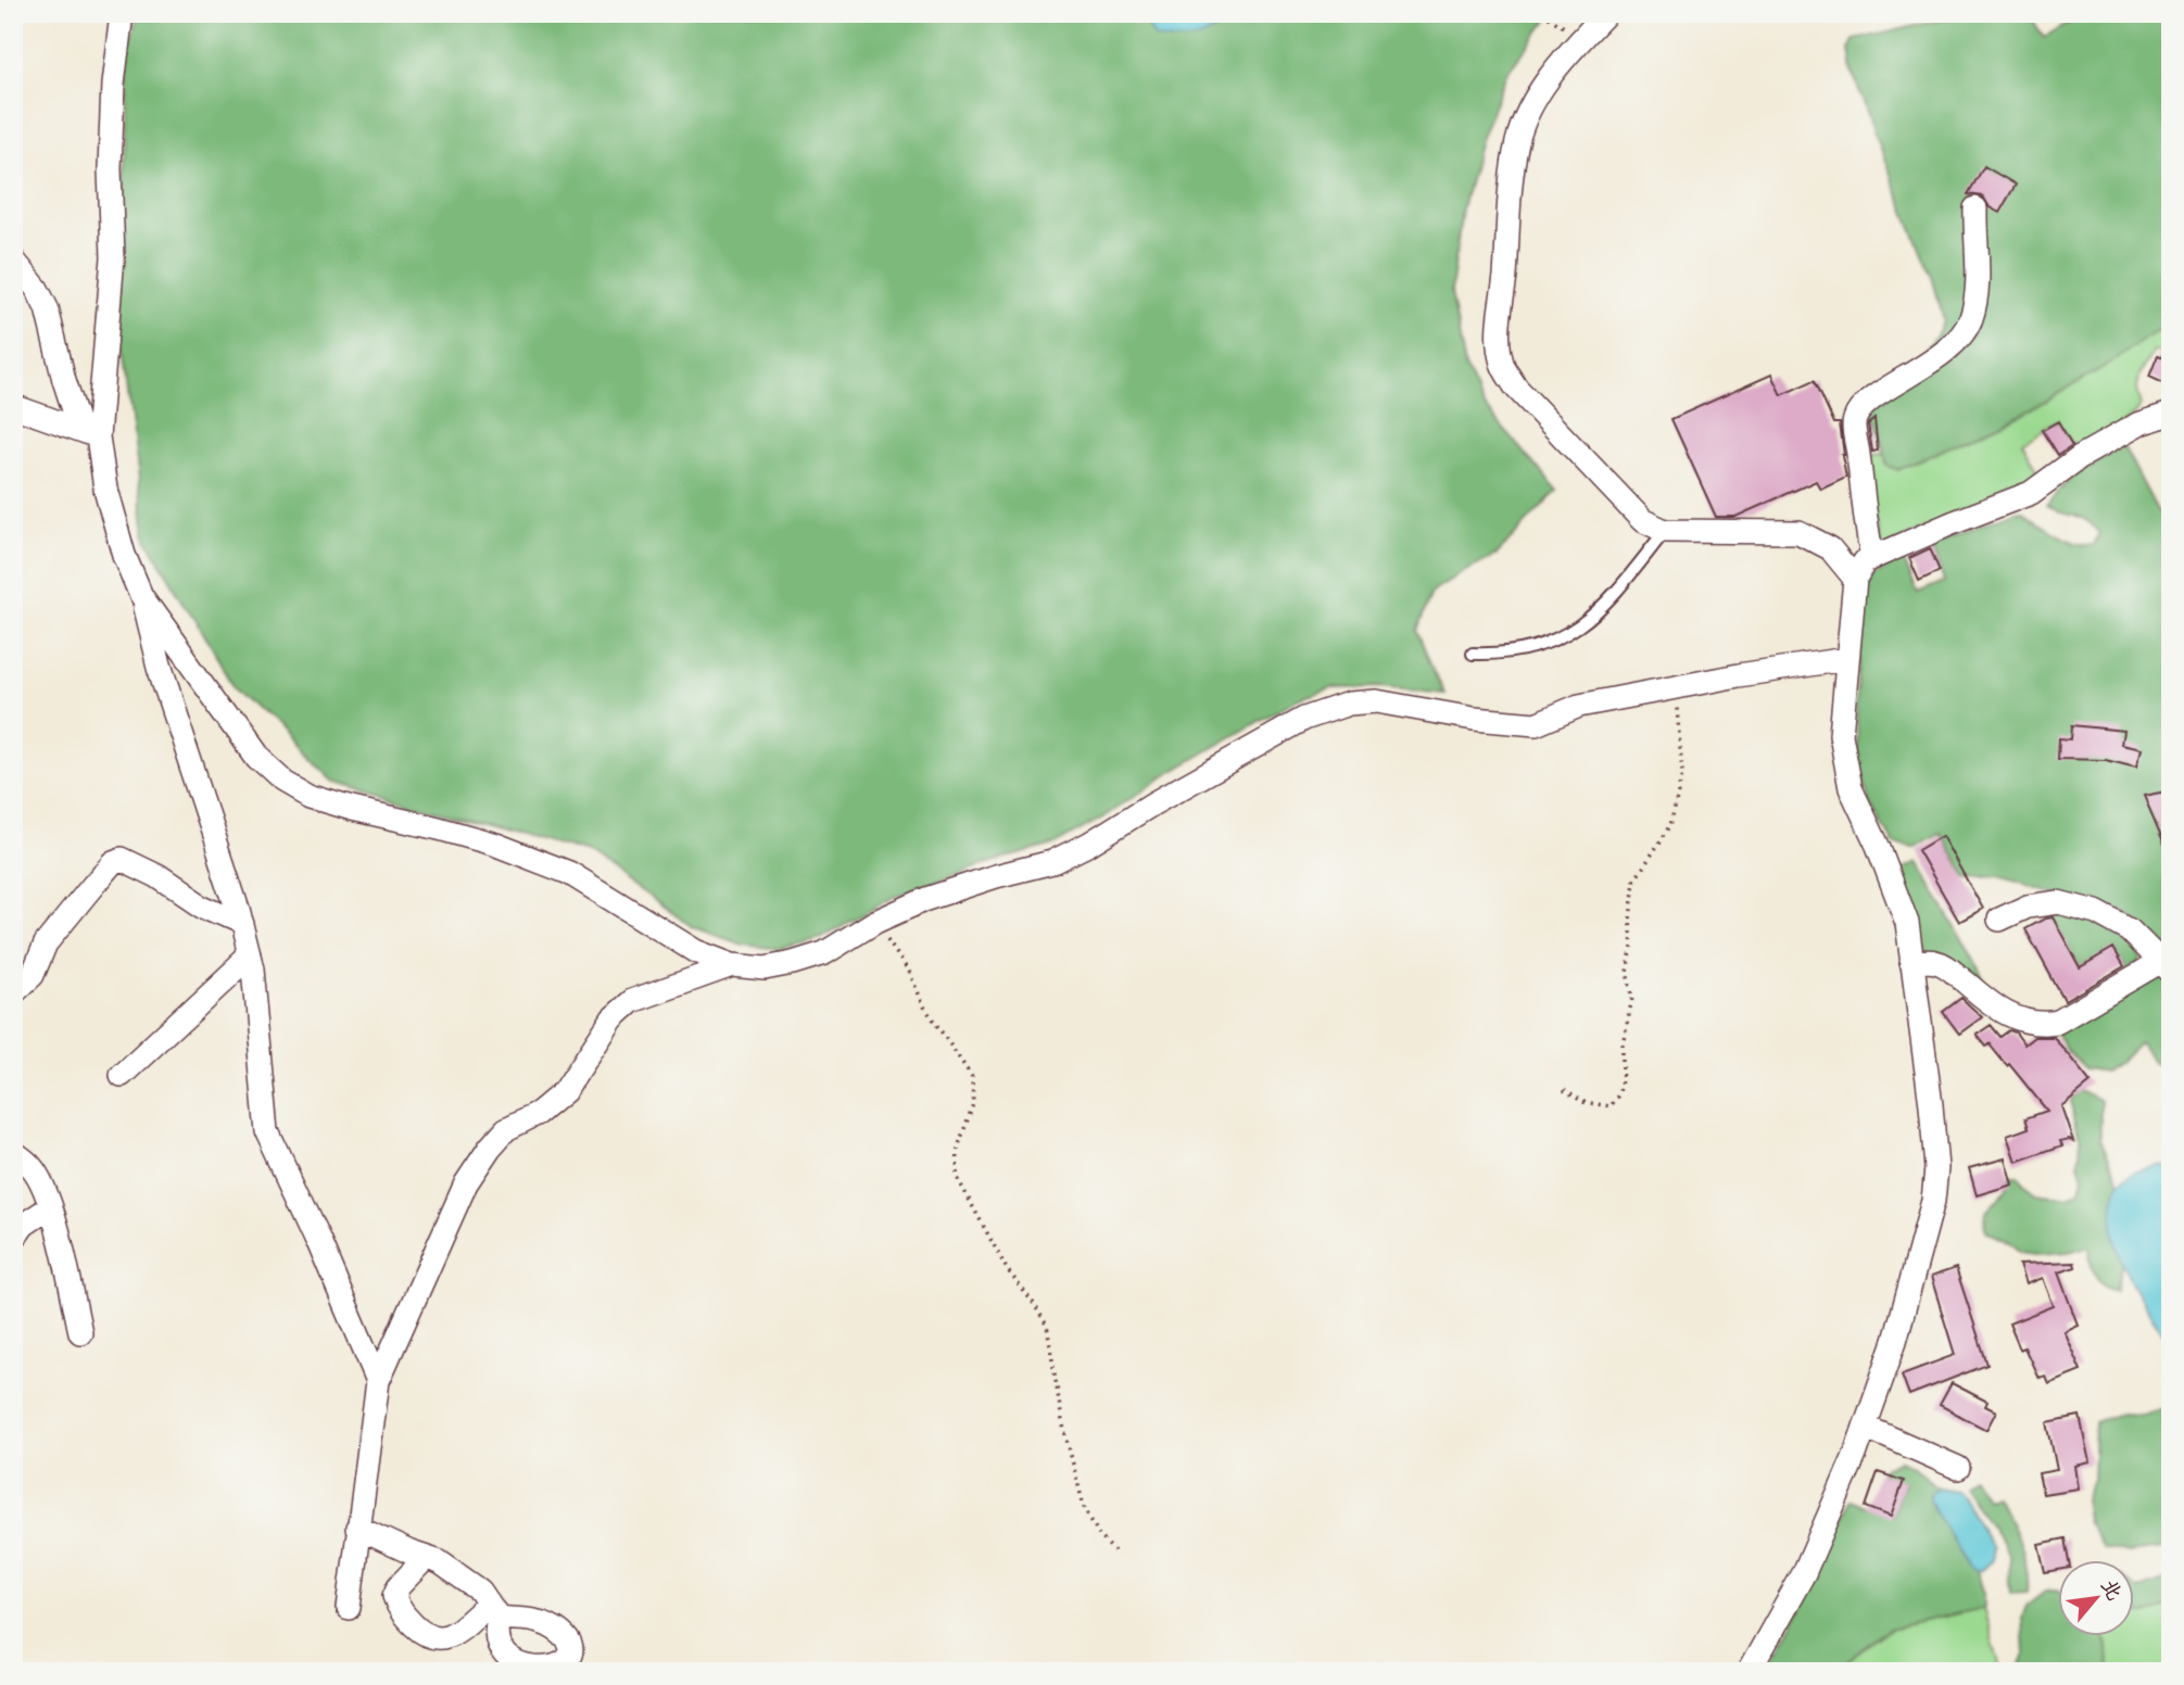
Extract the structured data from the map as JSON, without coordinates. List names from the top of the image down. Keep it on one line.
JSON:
{"north":"top right"}
